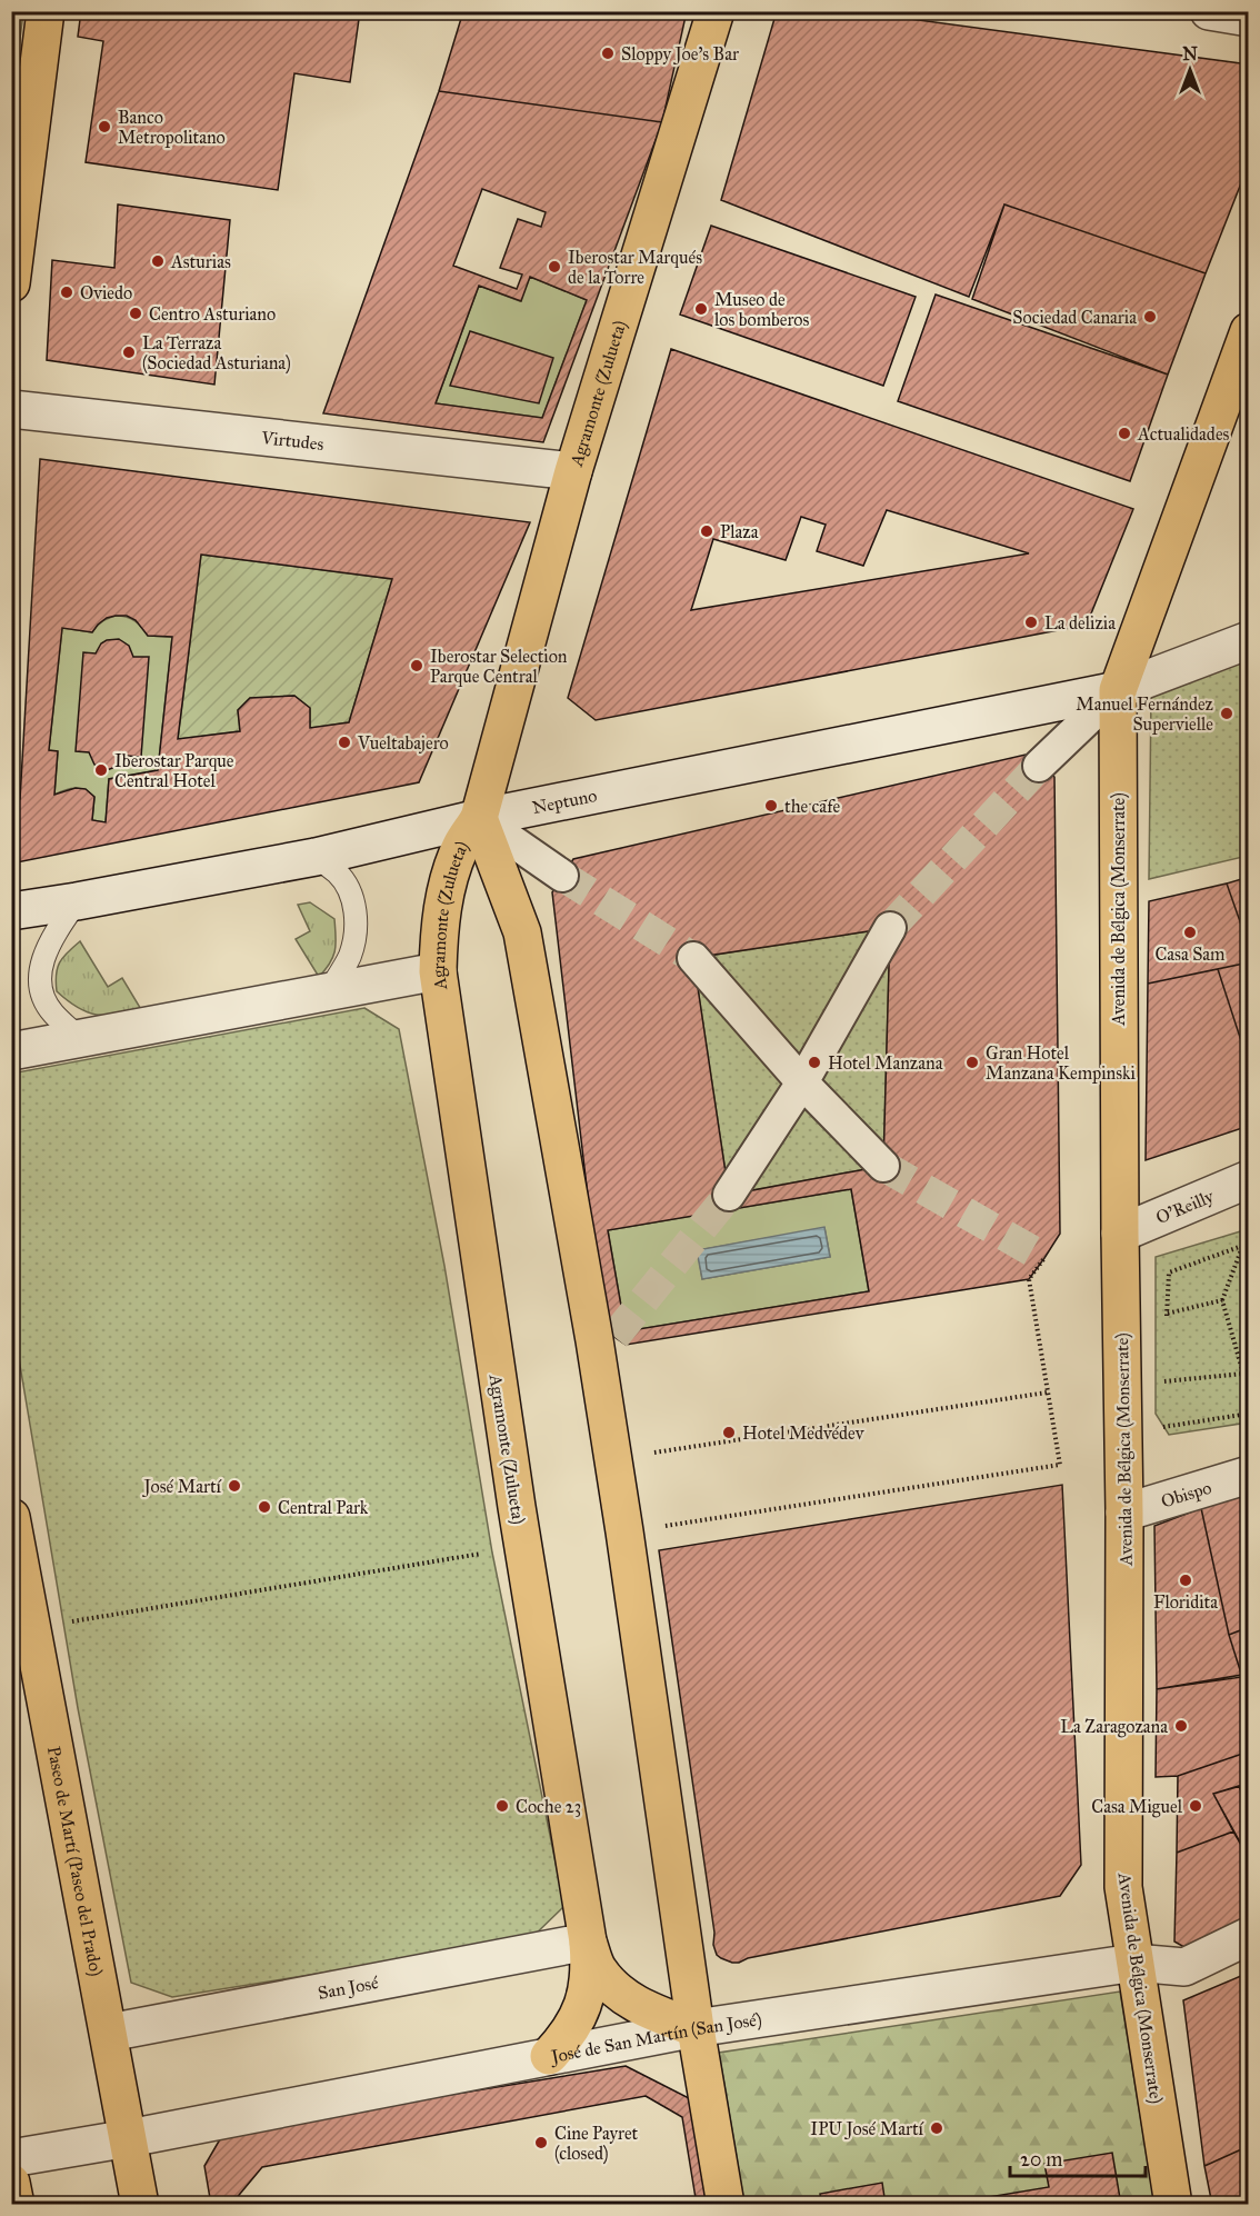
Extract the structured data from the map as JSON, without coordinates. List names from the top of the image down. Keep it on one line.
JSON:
{"streets":{"main road":["Agramonte (Zulueta)","Avenida de Bélgica (Monserrate)","Paseo de Martí (Paseo del Prado)"],"street":["Virtudes","Neptuno","O'Reilly","Obispo","San José","José de San Martín (San José)"]},"crossings":[["Agramonte (Zulueta)","Virtudes"],["Agramonte (Zulueta)","Neptuno"],["Agramonte (Zulueta)","San José"],["Agramonte (Zulueta)","José de San Martín (San José)"],["Neptuno","Avenida de Bélgica (Monserrate)"],["Avenida de Bélgica (Monserrate)","O'Reilly"],["Avenida de Bélgica (Monserrate)","Obispo"],["Avenida de Bélgica (Monserrate)","José de San Martín (San José)"],["Paseo de Martí (Paseo del Prado)","San José"],["Paseo de Martí (Paseo del Prado)","José de San Martín (San José)"]],"places":["Sloppy Joe's Bar","Banco Metropolitano","Asturias","Iberostar Marqués de la Torre","Oviedo","Museo de los bomberos","Centro Asturiano","Sociedad Canaria","La Terraza (Sociedad Asturiana)","Actualidades","Plaza","La delizia","Iberostar Selection Parque Central","Manuel Fernández Supervielle","Vueltabajero","Iberostar Parque Central Hotel","the cafe","Casa Sam","Hotel Manzana","Gran Hotel Manzana Kempinski","Hotel Medvédev","José Martí","Central Park","Floridita","La Zaragozana","Coche 23","Casa Miguel","IPU José Martí","Cine Payret (closed)"],"scale_bar":"20 m","north":"top"}
